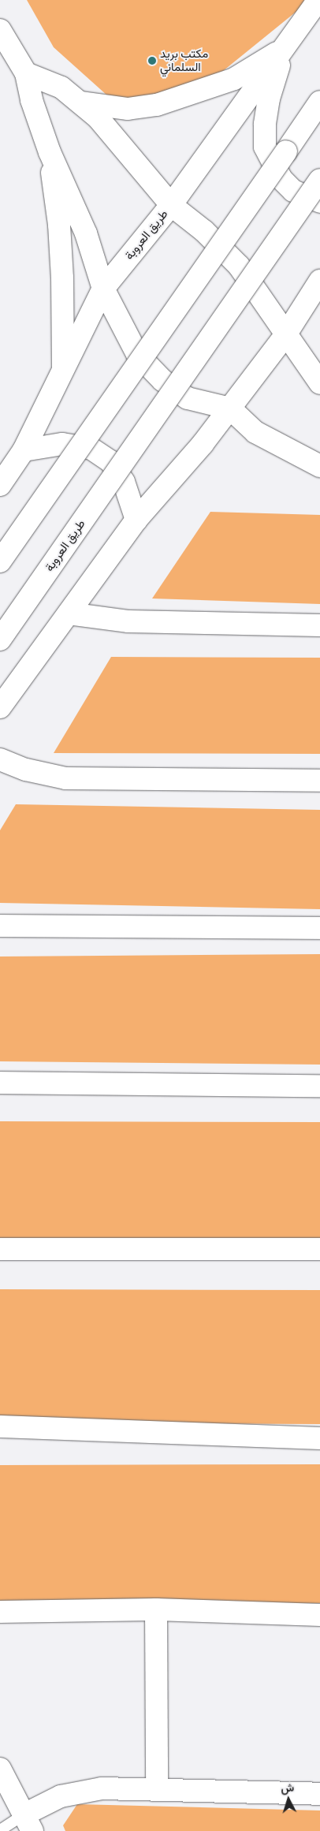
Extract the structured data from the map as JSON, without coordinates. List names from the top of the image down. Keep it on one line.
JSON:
{"streets":{"main road":["طريق العروبة"]},"places":["مكتب بريد السلماني"],"north":"top"}
